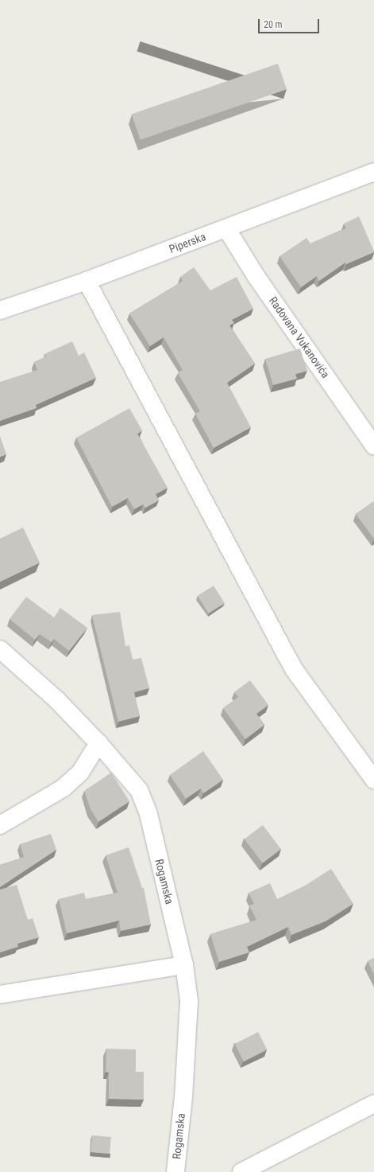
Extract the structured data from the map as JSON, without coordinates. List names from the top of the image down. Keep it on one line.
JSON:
{"streets":{"street":["Piperska","Radovana Vukanovića","Rogamska"]},"crossings":[["Piperska","Radovana Vukanovića"]],"scale_bar":"20 m"}
